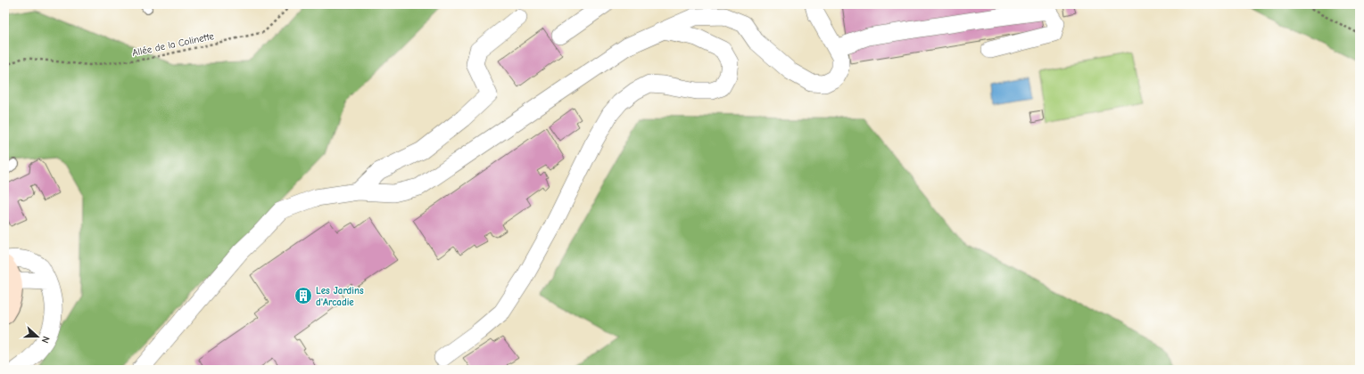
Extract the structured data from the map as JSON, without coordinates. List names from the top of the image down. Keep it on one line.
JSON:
{"streets":{"path":["Allée de la Colinette"]},"places":{"building":["Les Jardins d'Arcadie"]},"north":"right"}
